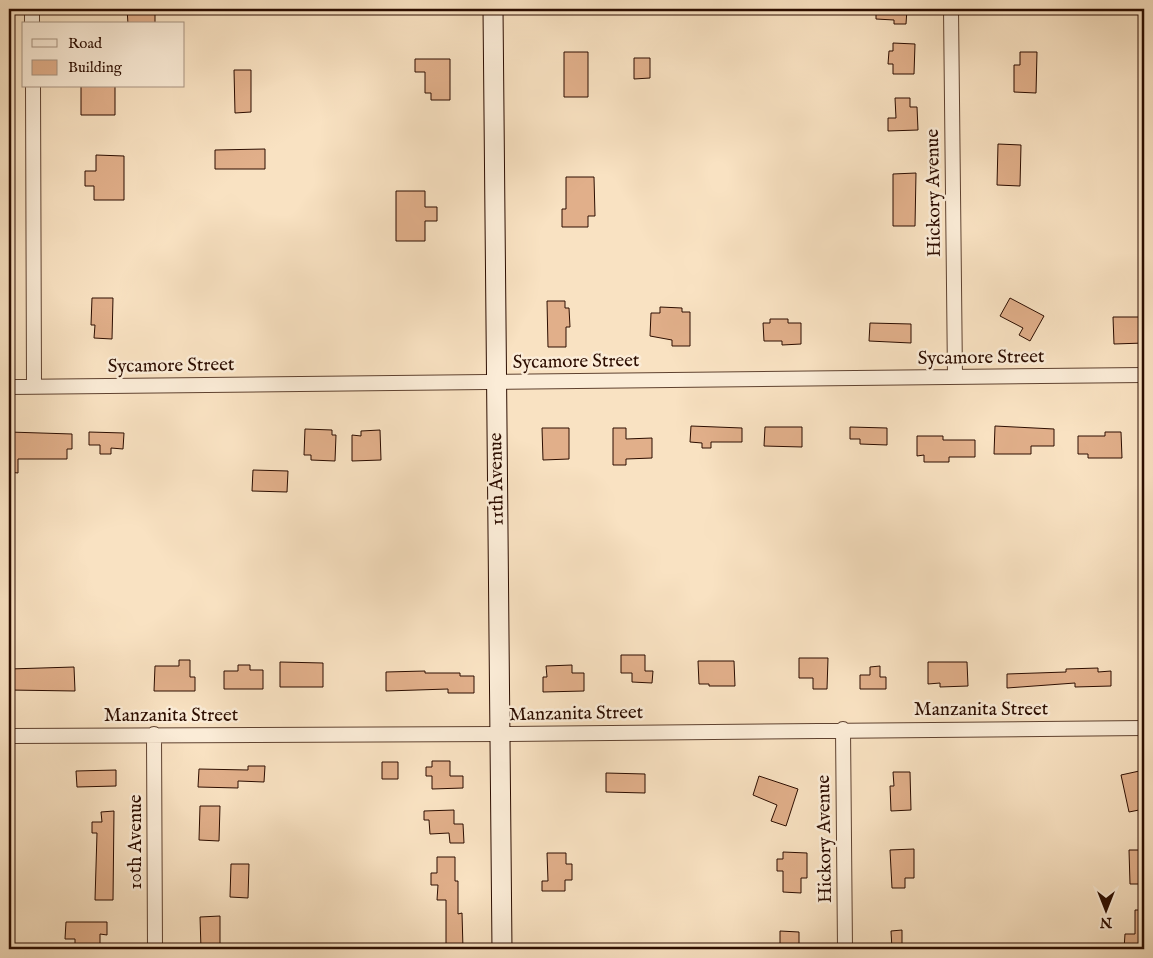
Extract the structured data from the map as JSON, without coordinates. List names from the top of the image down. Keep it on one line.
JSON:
{"streets":{"main road":["11th Avenue"],"street":["Hickory Avenue","Sycamore Street","Manzanita Street","10th Avenue"]},"crossings":[["Hickory Avenue","Sycamore Street"],["Hickory Avenue","Manzanita Street"],["Sycamore Street","11th Avenue"],["11th Avenue","Manzanita Street"],["Manzanita Street","10th Avenue"]],"legend":["Road","Building"],"north":"bottom"}
